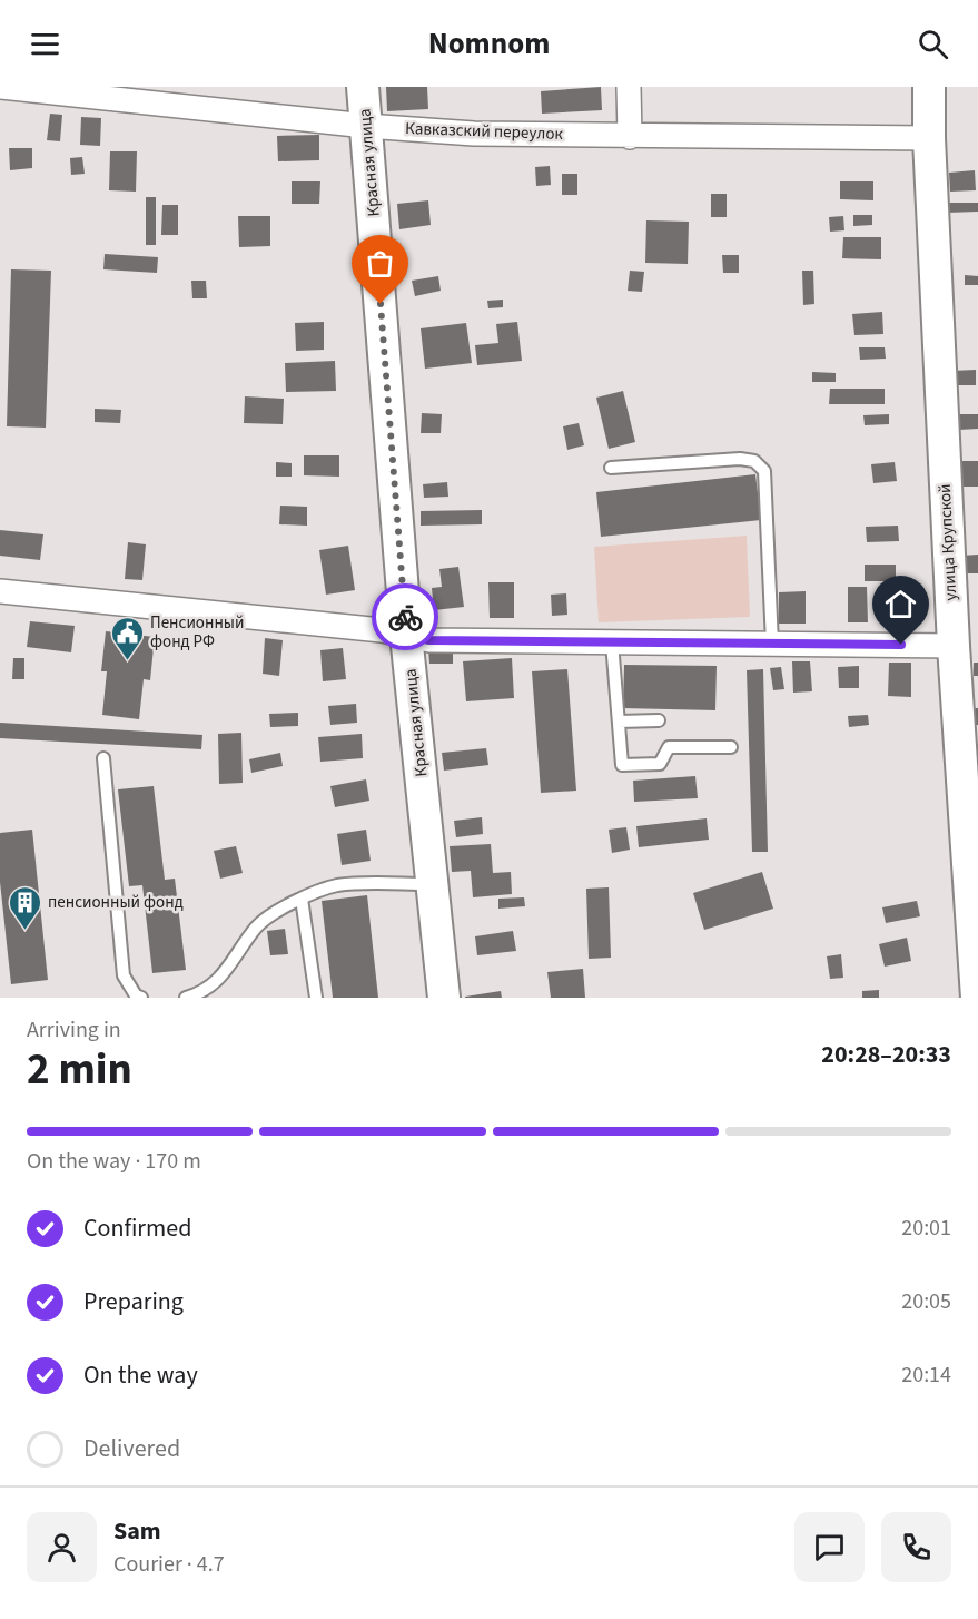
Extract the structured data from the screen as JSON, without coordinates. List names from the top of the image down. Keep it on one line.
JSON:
{"streets":{"street":["Кавказский переулок","Красная улица","улица Крупской"]},"crossings":[["Кавказский переулок","Красная улица"],["Кавказский переулок","улица Крупской"]],"places":{"public building":["Пенсионный фонд РФ"],"building":["пенсионный фонд"]},"page":{"header":"Nomnom","heading":["2 min","Arriving in","20:28–20:33"],"panel":["Sam","Courier · 4.7"],"bar":"On the way · 170 m","list":[["Confirmed","20:01"],["Preparing","20:05"],["On the way","20:14"],"Delivered"]}}
